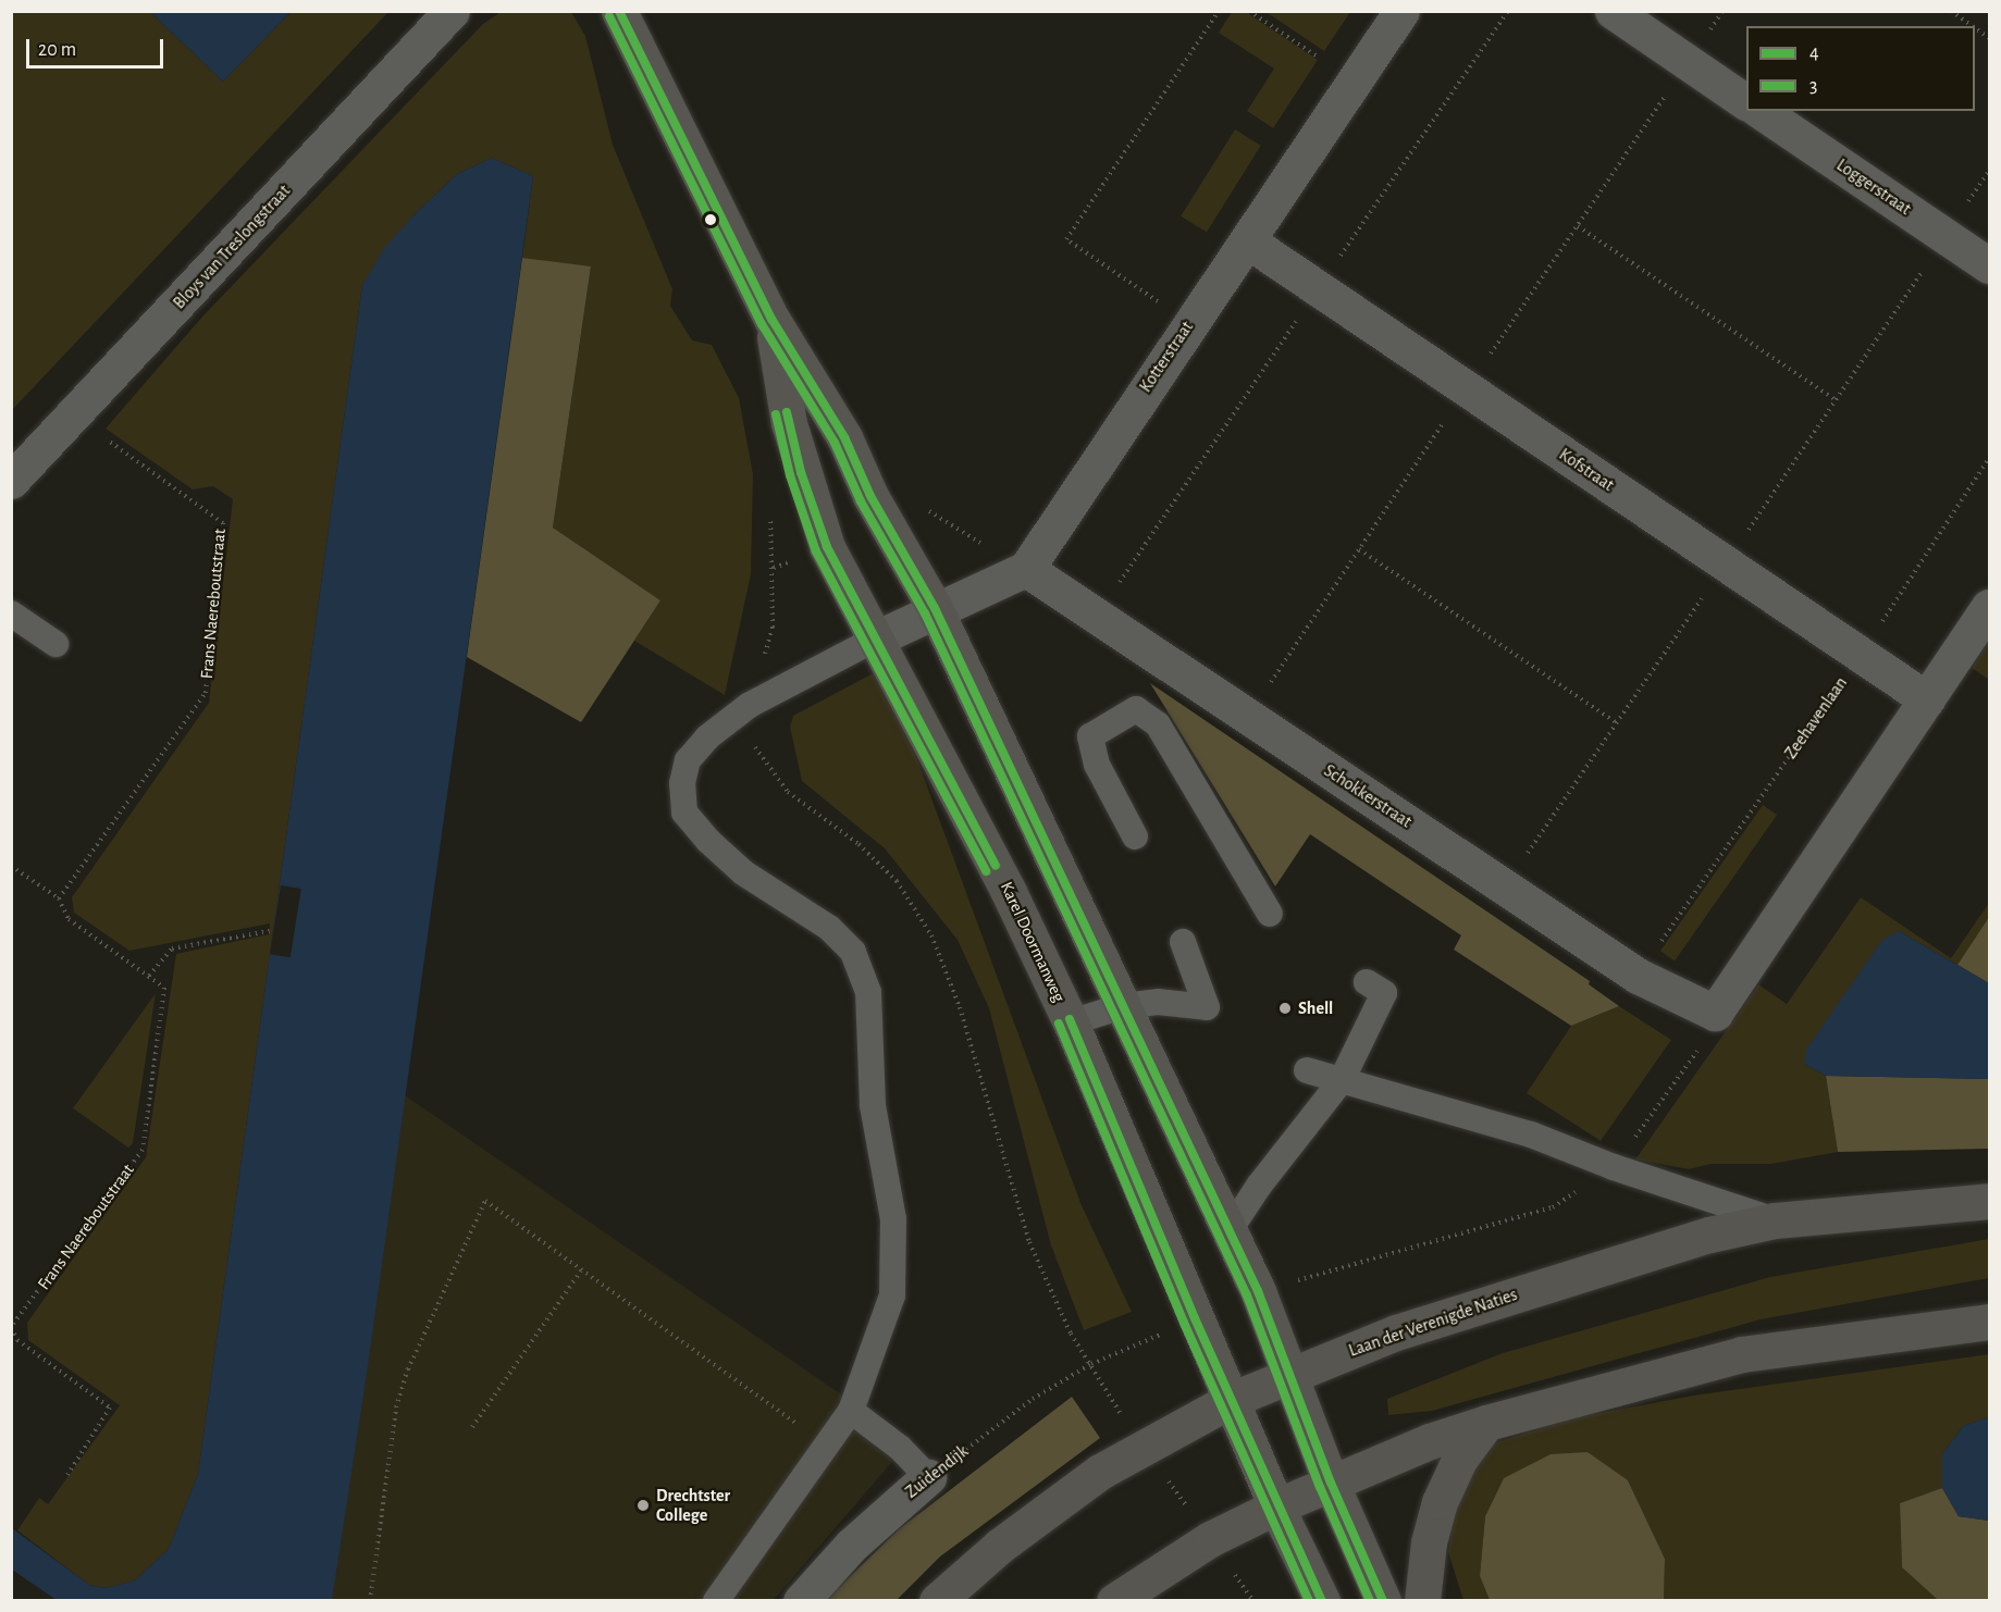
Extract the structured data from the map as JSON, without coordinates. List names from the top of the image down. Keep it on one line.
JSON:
{"streets":{"street":["Loggerstraat","Bloys van Treslongstraat","Kotterstraat","Kofstraat","Schokkerstraat","Karel Doormanweg","Laan der Verenigde Naties","Zuidendijk"],"path":["Frans Naereboutstraat","Zeehavenlaan"]},"crossings":[["Bloys van Treslongstraat","Frans Naereboutstraat"],["Kotterstraat","Kofstraat"],["Kotterstraat","Schokkerstraat"],["Kofstraat","Zeehavenlaan"],["Zeehavenlaan","Schokkerstraat"],["Karel Doormanweg","Laan der Verenigde Naties"],["Karel Doormanweg","Zuidendijk"]],"places":["Shell","Drechtster College"],"lines":["transit line 4","transit line 3"],"legend":["4","3"],"scale_bar":"20 m"}
